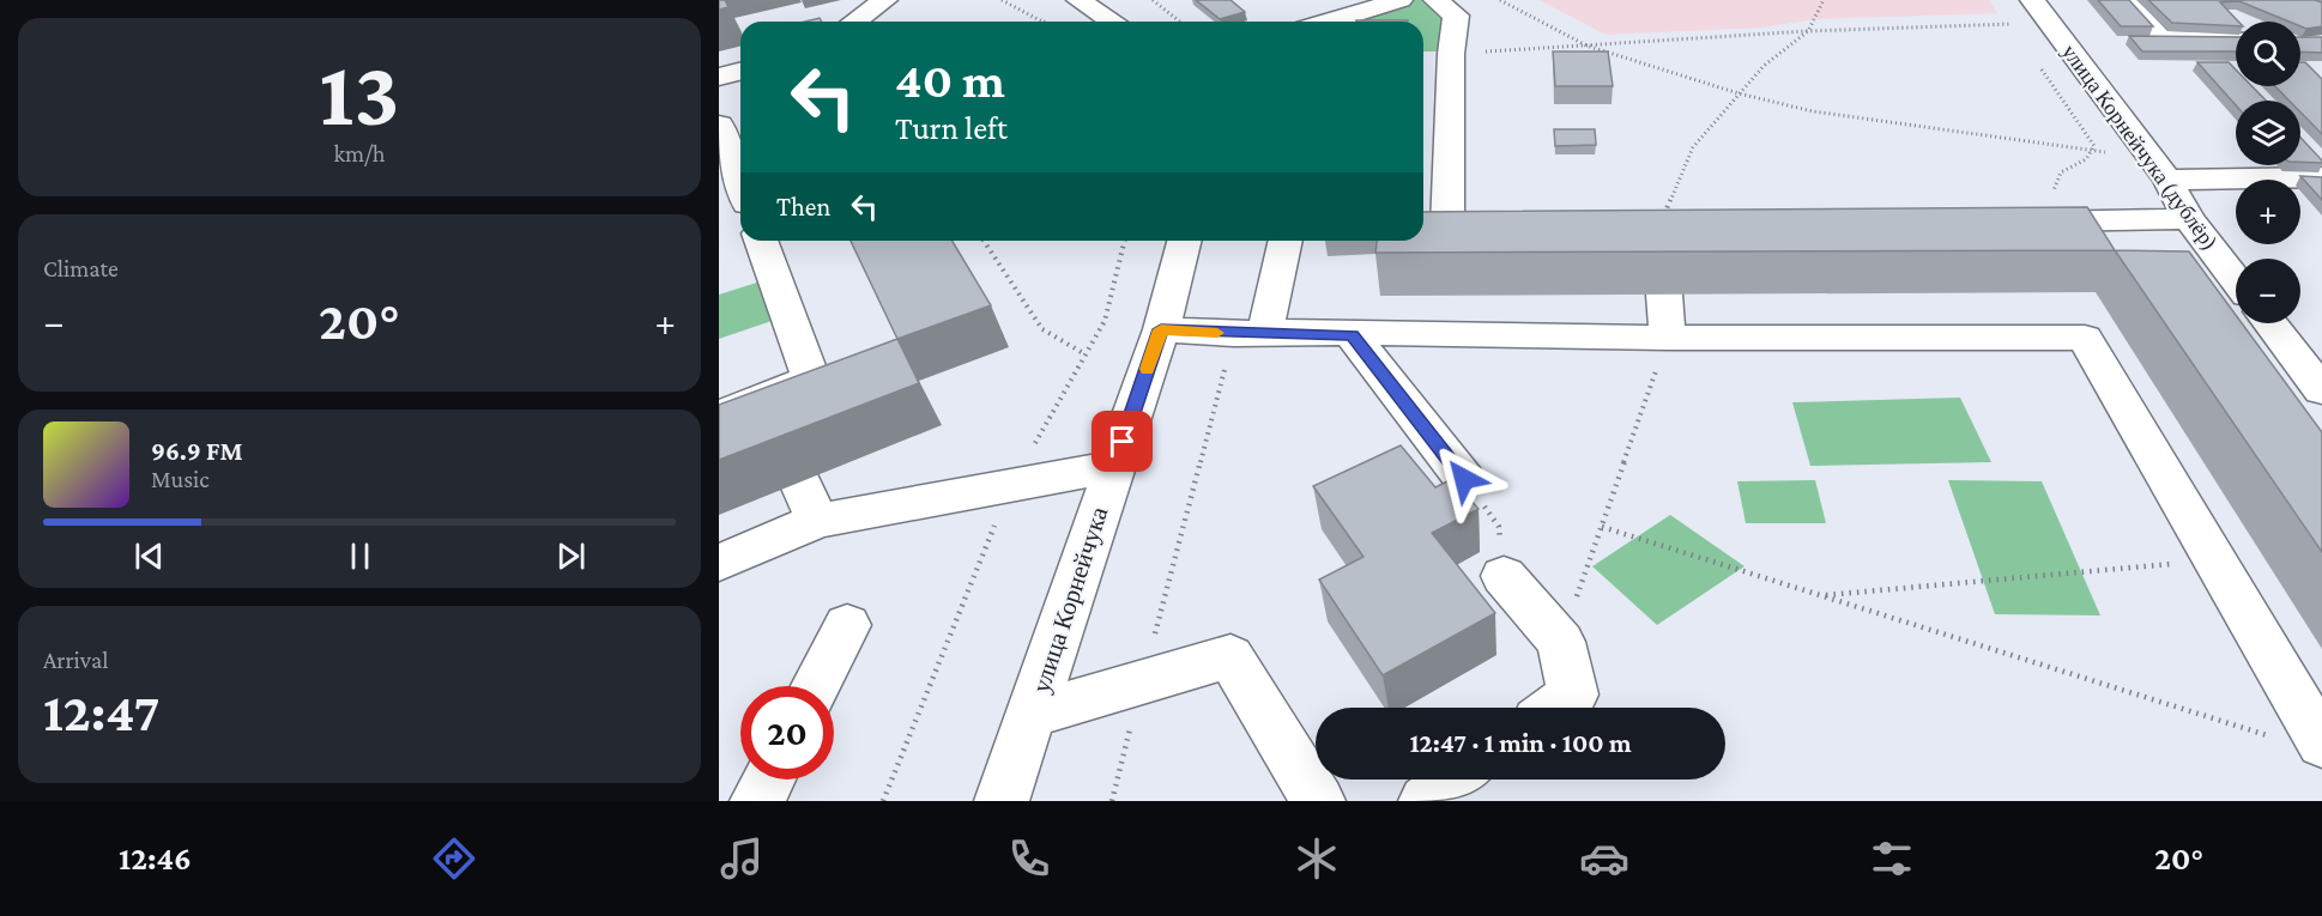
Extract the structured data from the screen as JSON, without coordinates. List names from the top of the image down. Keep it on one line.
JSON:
{"streets":{"street":["улица Корнейчука (дублёр)","улица Корнейчука"]},"page":{"tile":[["13","km/h"],"Climate",["Arrival","12:47"]],"map_buttons":["+","−"],"turn":["40 m","Turn left"],"then":"Then","heat":["−","20°","+"],"song":["96.9 FM","Music"],"limit":"20","trip":"12:47 · 1 min · 100 m","tabs":["12:46","20°"]}}
